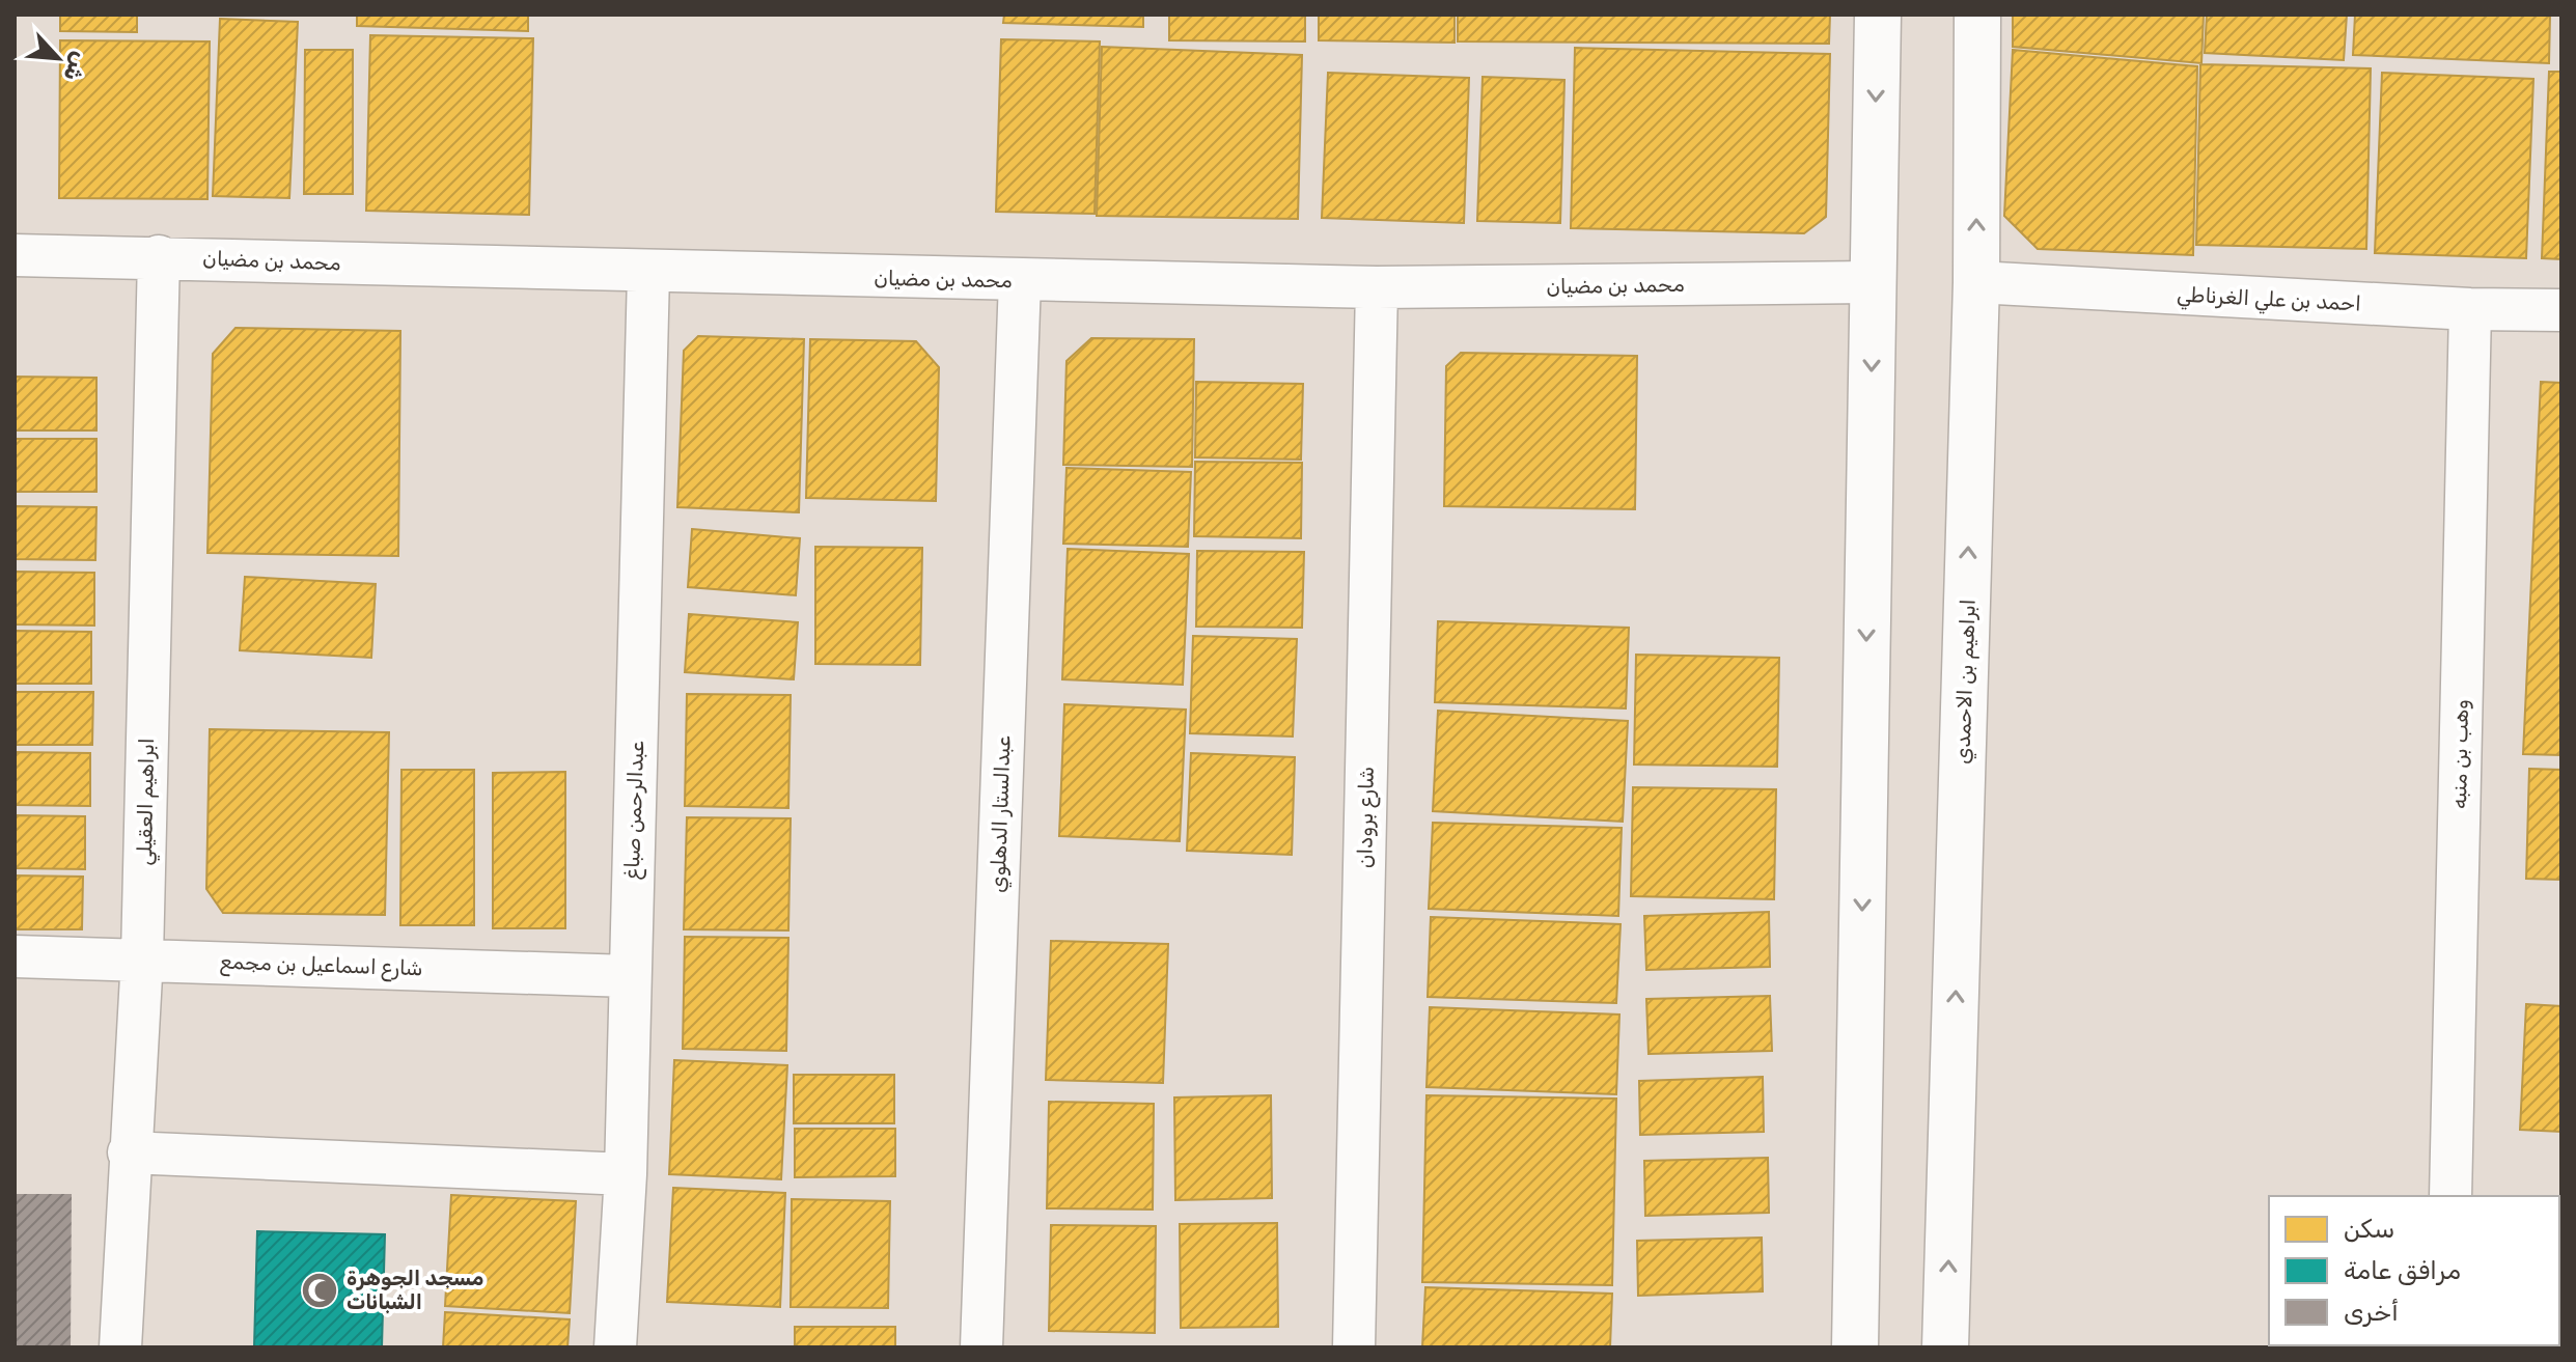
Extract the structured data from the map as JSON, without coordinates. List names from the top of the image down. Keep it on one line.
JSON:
{"streets":{"street":["محمد بن مضيان","احمد بن علي الغرناطي","ابراهيم بن الاحمدي","وهب بن منبه","ابراهيم العقيلي","عبدالرحمن صباغ","عبدالستار الدهلوي","شارع برودان","شارع اسماعيل بن مجمع"]},"crossings":[["محمد بن مضيان","ابراهيم العقيلي"],["محمد بن مضيان","عبدالرحمن صباغ"],["محمد بن مضيان","عبدالستار الدهلوي"],["محمد بن مضيان","شارع برودان"],["احمد بن علي الغرناطي","ابراهيم بن الاحمدي"],["احمد بن علي الغرناطي","وهب بن منبه"],["ابراهيم العقيلي","شارع اسماعيل بن مجمع"],["عبدالرحمن صباغ","شارع اسماعيل بن مجمع"]],"places":{"mosque":["مسجد الجوهرة الشبانات"]},"legend":["سكن","مرافق عامة","أخرى"],"north":"bottom right"}
